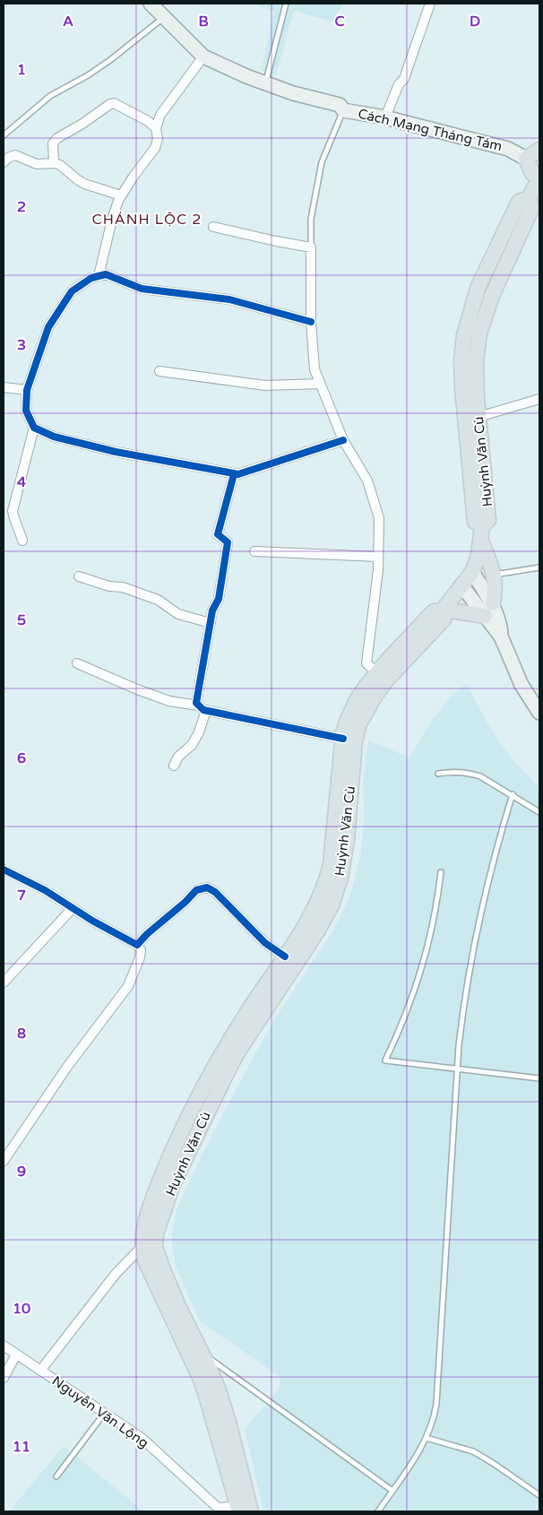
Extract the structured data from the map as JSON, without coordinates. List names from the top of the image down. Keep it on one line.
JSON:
{"streets":{"main road":["Cách Mạng Tháng Tám","Huỳnh Văn Cù"],"street":["Nguyễn Văn Lộng"]},"crossings":[["Huỳnh Văn Cù","Nguyễn Văn Lộng"]],"districts":["CHÁNH LỘC 2"],"grid":{"columns":["A","B","C","D"],"rows":["1","2","3","4","5","6","7","8","9","10","11"]}}
